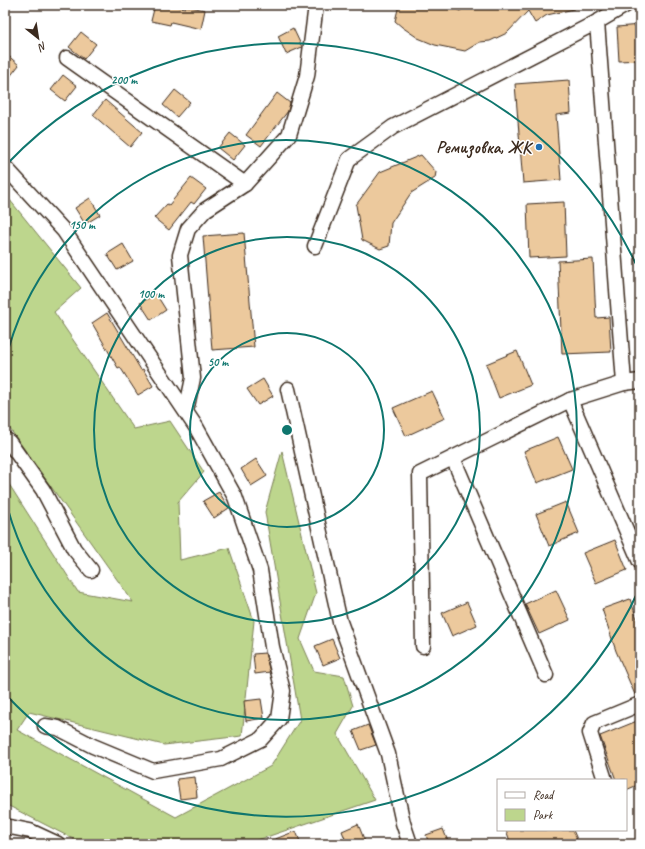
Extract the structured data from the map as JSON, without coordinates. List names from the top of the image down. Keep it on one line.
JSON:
{"places":["Ремизовка, ЖК"],"legend":["Road","Park"],"north":"bottom right","rings":["200 m","150 m","100 m","50 m"]}
